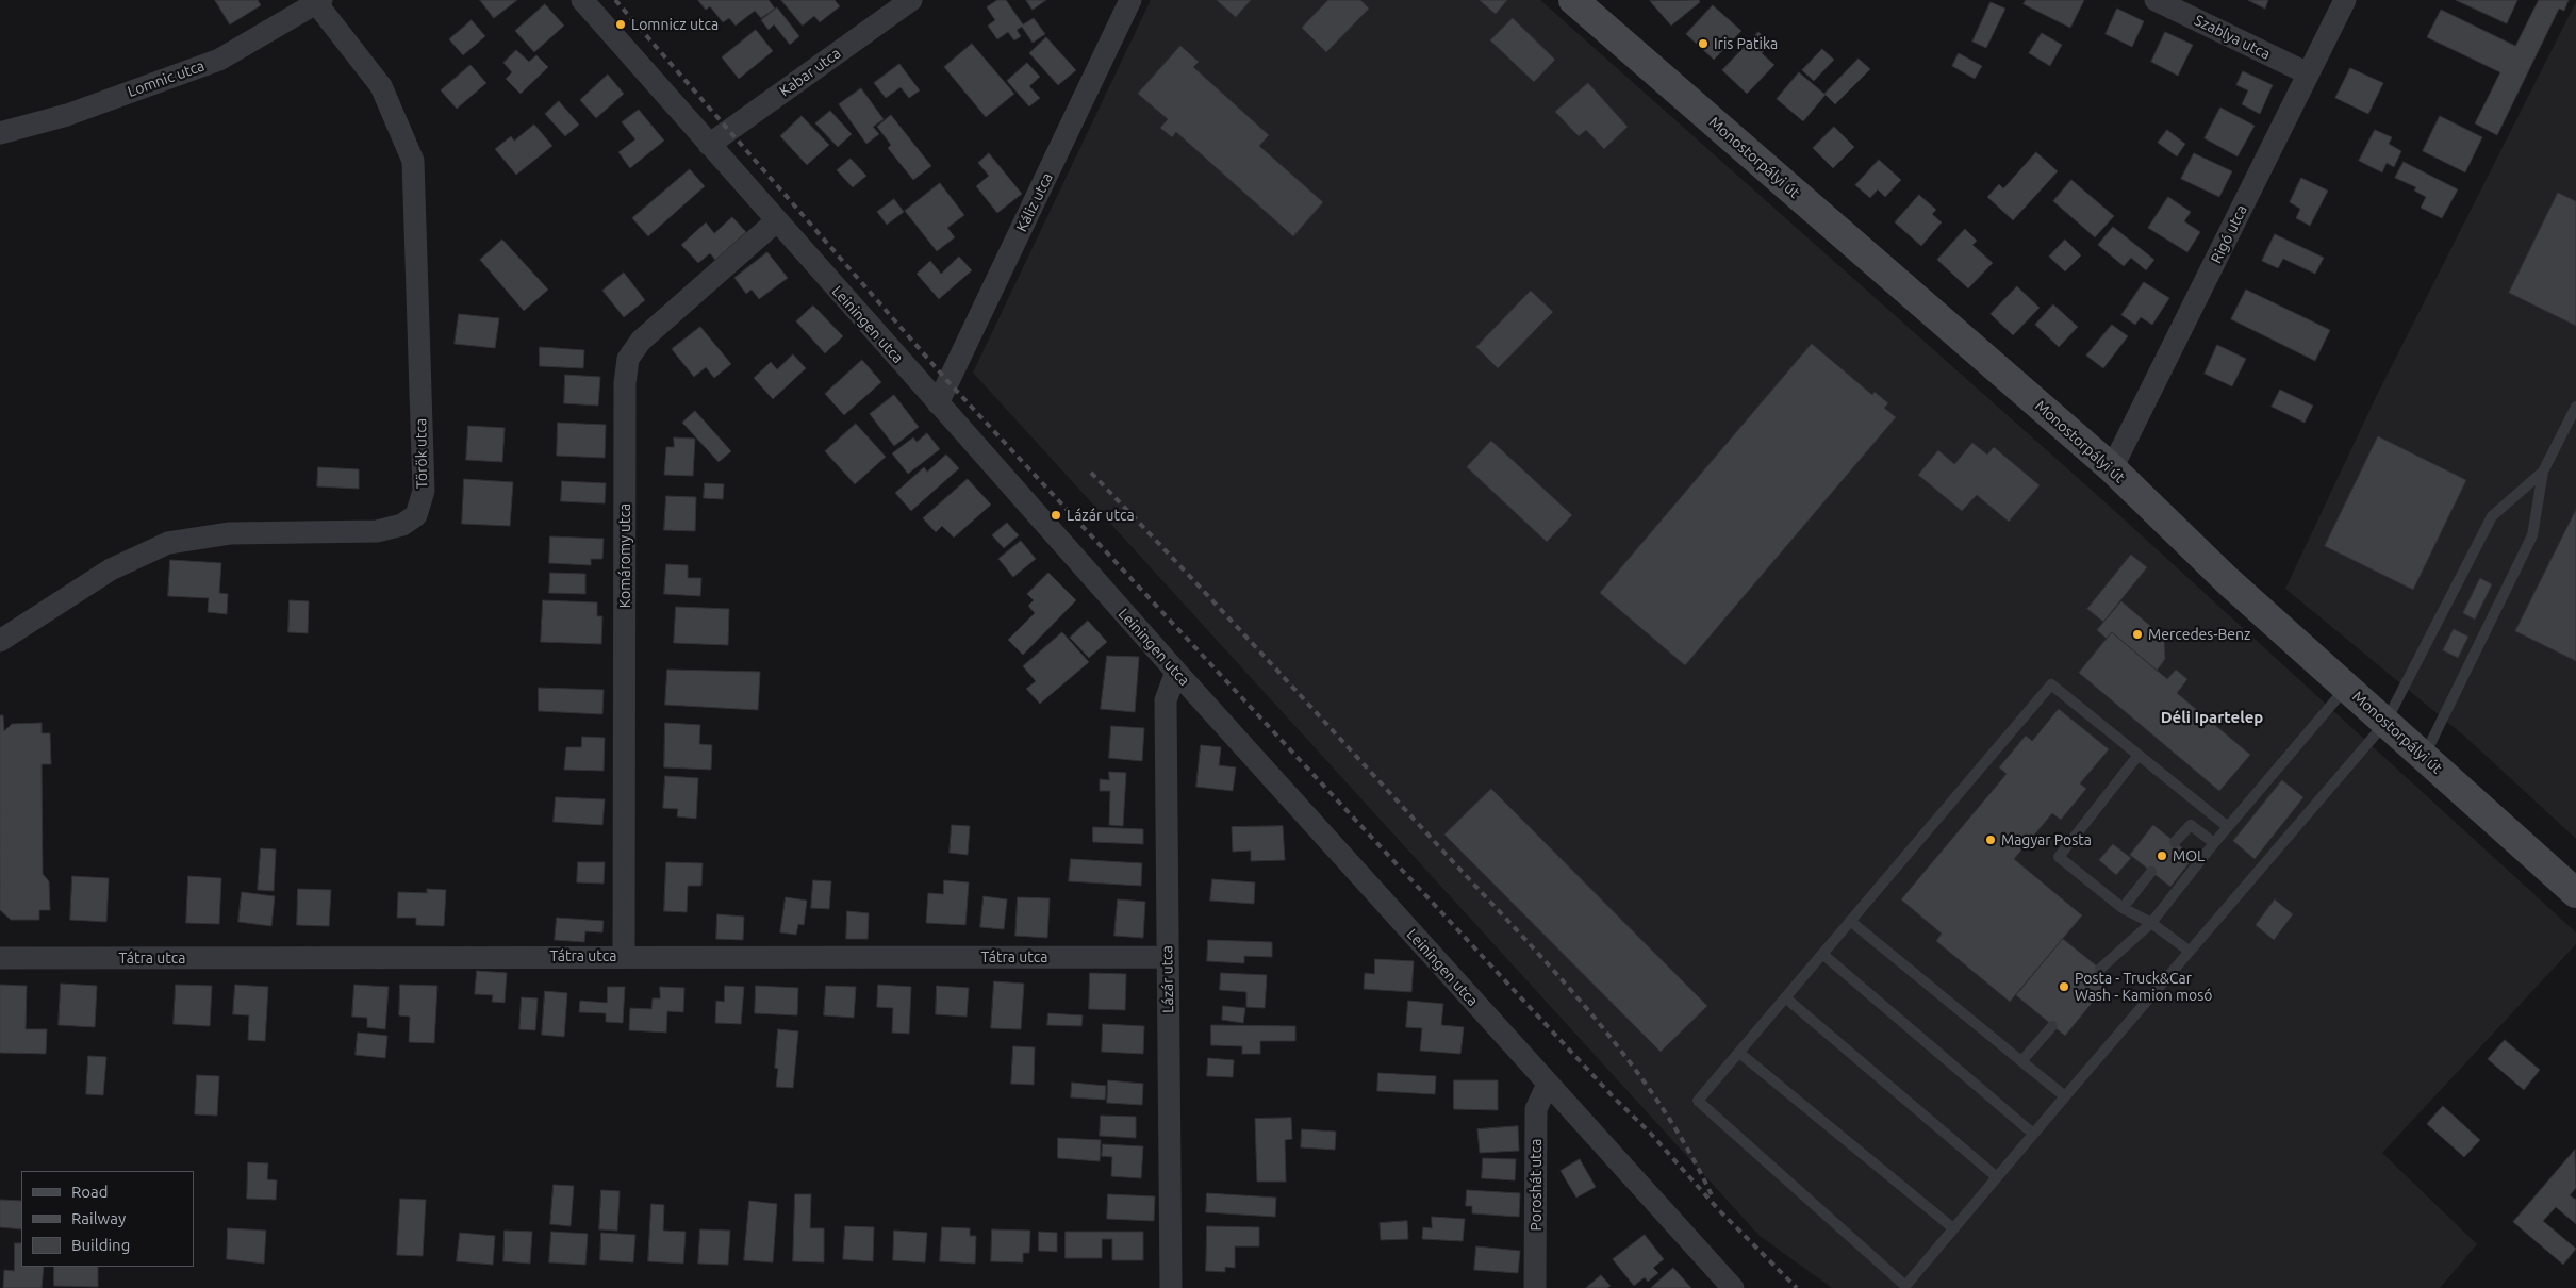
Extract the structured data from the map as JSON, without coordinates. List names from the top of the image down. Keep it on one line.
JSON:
{"streets":{"street":["Szablya utca","Kabar utca","Lomnic utca","Monostorpályi út","Káliz utca","Rigó utca","Leiningen utca","Török utca","Komáromy utca","Tátra utca","Lázár utca","Poroshát utca"]},"crossings":[["Szablya utca","Rigó utca"],["Kabar utca","Leiningen utca"],["Lomnic utca","Török utca"],["Monostorpályi út","Rigó utca"],["Káliz utca","Leiningen utca"],["Leiningen utca","Komáromy utca"],["Leiningen utca","Lázár utca"],["Leiningen utca","Poroshát utca"],["Komáromy utca","Tátra utca"],["Tátra utca","Lázár utca"]],"districts":["Déli Ipartelep"],"places":["Lomnicz utca","Iris Patika","Lázár utca","Mercedes-Benz","Magyar Posta","MOL","Posta - Truck&Car Wash - Kamion mosó"],"legend":["Road","Railway","Building"]}
